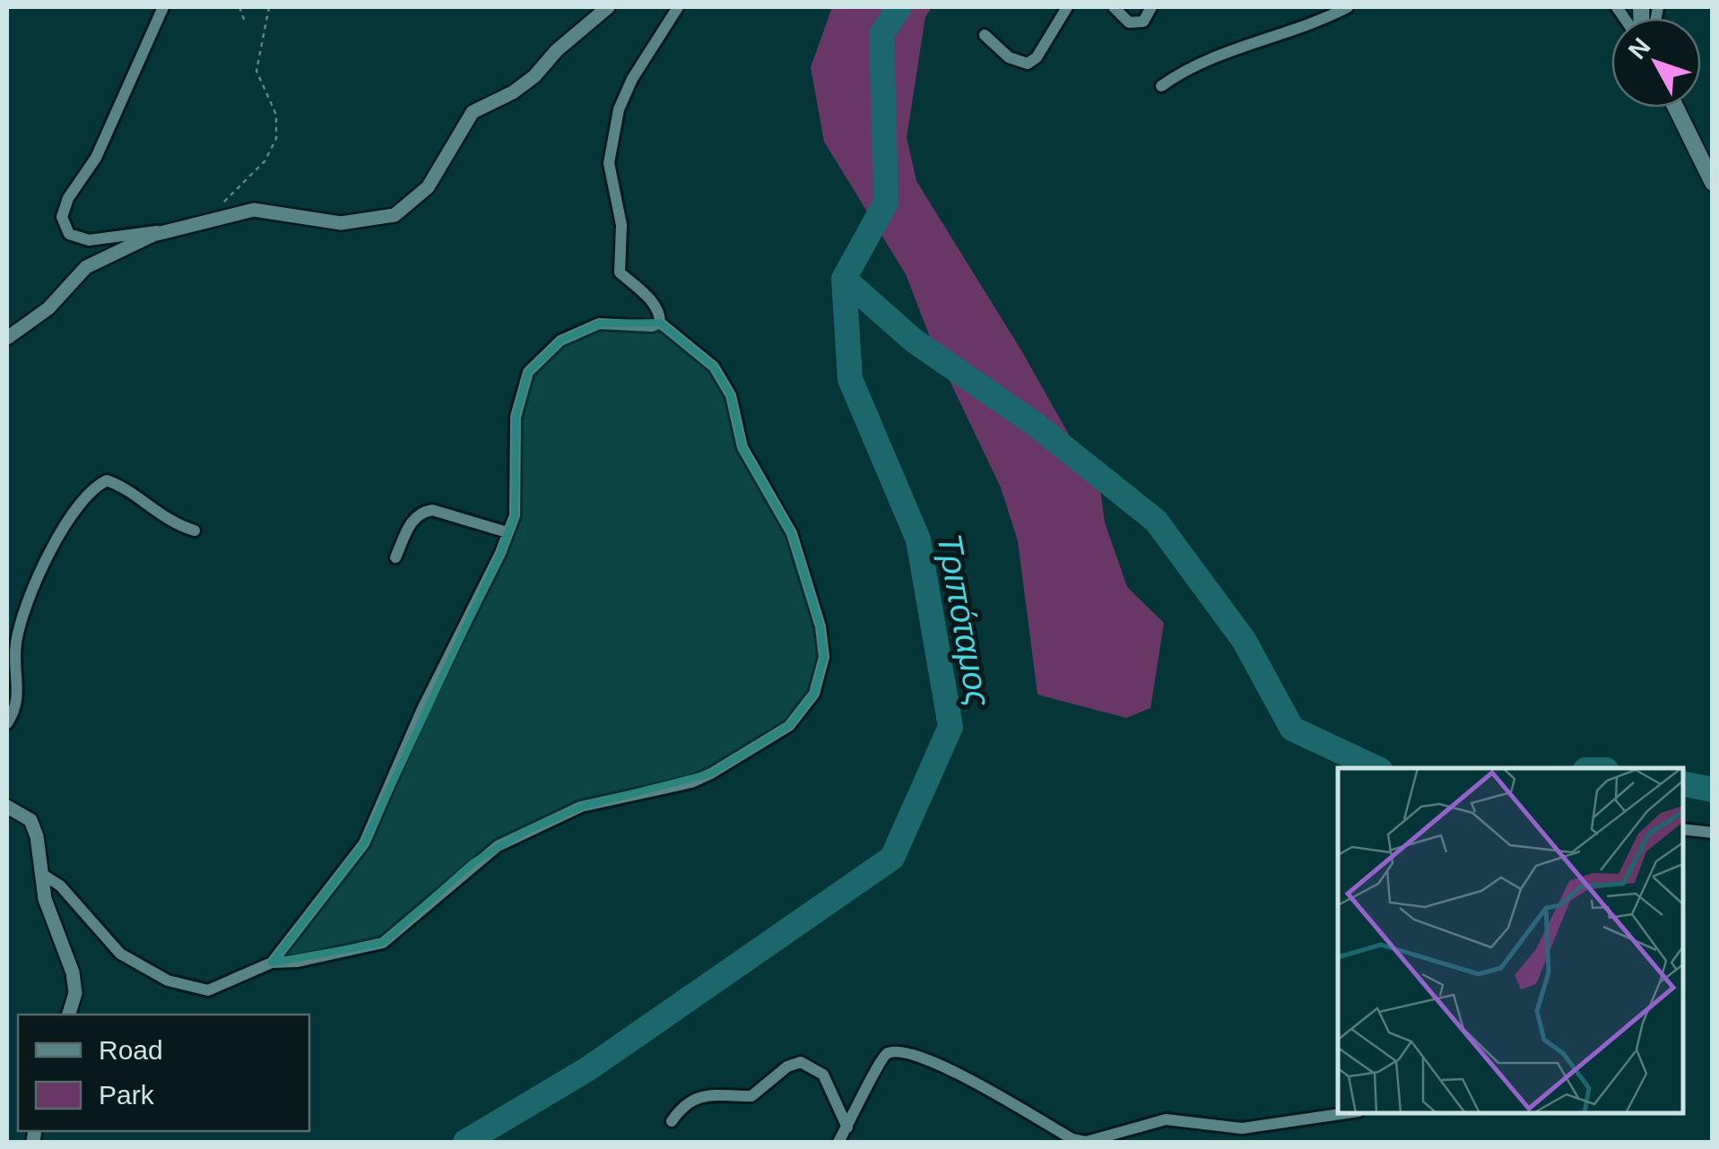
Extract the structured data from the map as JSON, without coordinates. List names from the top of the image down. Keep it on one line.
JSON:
{"water":["Τριπόταμος"],"legend":["Road","Park"],"north":"top left"}
